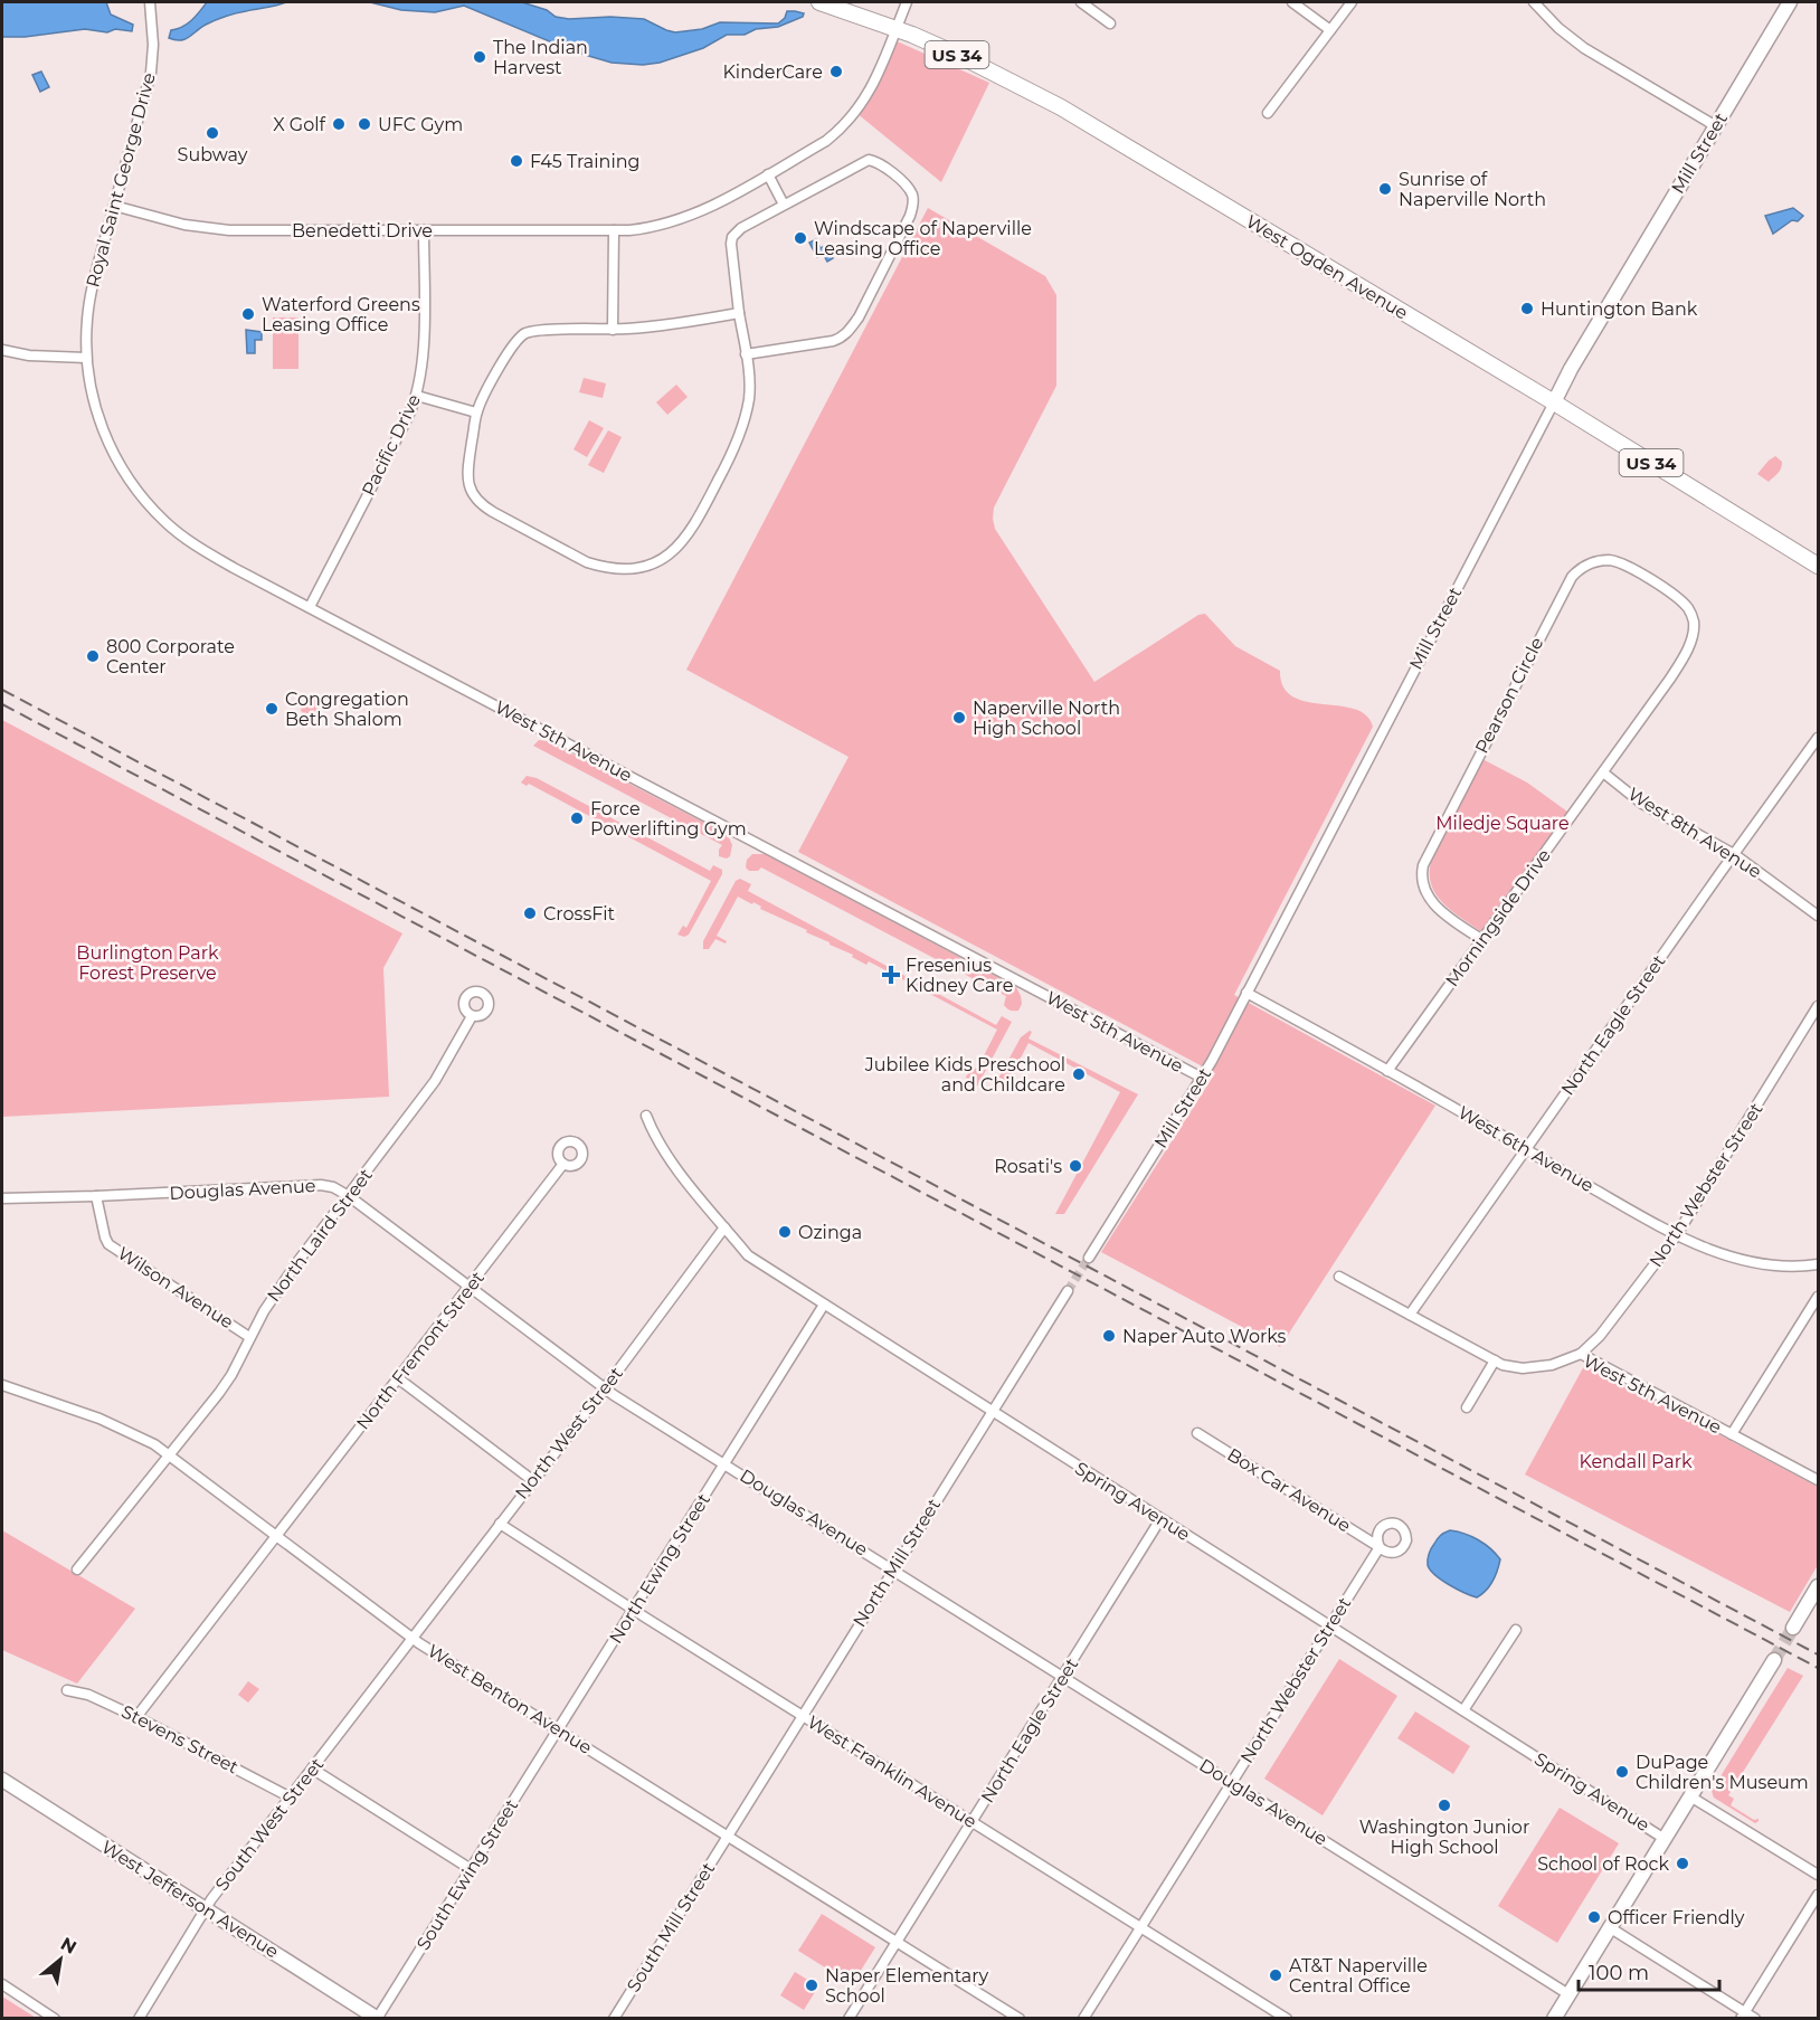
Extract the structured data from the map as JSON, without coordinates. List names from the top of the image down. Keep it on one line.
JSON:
{"streets":{"main road":["US 34","Mill Street","West Ogden Avenue","West Jefferson Avenue"],"street":["Royal Saint George Drive","Benedetti Drive","Pacific Drive","Pearson Circle","West 5th Avenue","West 8th Avenue","Morningside Drive","North Eagle Street","West 6th Avenue","North Webster Street","Douglas Avenue","North Laird Street","Wilson Avenue","North Fremont Street","North West Street","Box Car Avenue","Spring Avenue","North Mill Street","North Ewing Street","West Benton Avenue","Stevens Street","West Franklin Avenue","South West Street","South Ewing Street","South Mill Street"]},"crossings":[["Mill Street","West Ogden Avenue"],["Mill Street","West 5th Avenue"],["Mill Street","West 6th Avenue"],["Royal Saint George Drive","Benedetti Drive"],["Royal Saint George Drive","West 5th Avenue"],["Benedetti Drive","West Ogden Avenue"],["Benedetti Drive","Pacific Drive"],["Pacific Drive","West 5th Avenue"],["Pearson Circle","Morningside Drive"],["West 5th Avenue","North Eagle Street"],["West 5th Avenue","North Webster Street"],["West 8th Avenue","Morningside Drive"],["West 8th Avenue","North Eagle Street"],["Morningside Drive","West 6th Avenue"],["North Eagle Street","West 6th Avenue"],["North Eagle Street","Douglas Avenue"],["North Eagle Street","Spring Avenue"],["North Eagle Street","West Benton Avenue"],["North Eagle Street","West Franklin Avenue"],["West 6th Avenue","North Webster Street"],["North Webster Street","Douglas Avenue"],["North Webster Street","Box Car Avenue"],["North Webster Street","Spring Avenue"],["North Webster Street","West Franklin Avenue"],["Douglas Avenue","North Laird Street"],["Douglas Avenue","Wilson Avenue"],["Douglas Avenue","North Fremont Street"],["Douglas Avenue","North West Street"],["Douglas Avenue","North Mill Street"],["Douglas Avenue","North Ewing Street"],["North Laird Street","Wilson Avenue"],["North Laird Street","West Benton Avenue"],["North Fremont Street","West Benton Avenue"],["North Fremont Street","Stevens Street"],["North West Street","Spring Avenue"],["North West Street","West Benton Avenue"],["North West Street","West Franklin Avenue"],["North West Street","South West Street"],["Spring Avenue","North Mill Street"],["Spring Avenue","North Ewing Street"],["North Mill Street","West Benton Avenue"],["North Mill Street","West Franklin Avenue"],["North Mill Street","South Mill Street"],["North Ewing Street","West Benton Avenue"],["North Ewing Street","West Franklin Avenue"],["North Ewing Street","South Ewing Street"],["West Benton Avenue","South West Street"],["West Benton Avenue","South Ewing Street"],["West Benton Avenue","South Mill Street"],["Stevens Street","South West Street"],["South West Street","West Jefferson Avenue"],["South Ewing Street","West Jefferson Avenue"]],"parks":["Miledje Square","Burlington Park Forest Preserve","Kendall Park"],"places":{"other":["The Indian Harvest","KinderCare","X Golf","UFC Gym","Subway","F45 Training","Sunrise of Naperville North","Windscape of Naperville Leasing Office","Huntington Bank","Waterford Greens Leasing Office","800 Corporate Center","Congregation Beth Shalom","Naperville North High School","Force Powerlifting Gym","CrossFit","Jubilee Kids Preschool and Childcare","Rosati's","Ozinga","Naper Auto Works","DuPage Children's Museum","Washington Junior High School","School of Rock","Officer Friendly","AT&T Naperville Central Office","Naper Elementary School"],"health":["Fresenius Kidney Care"]},"scale_bar":"100 m","north":"top right"}
